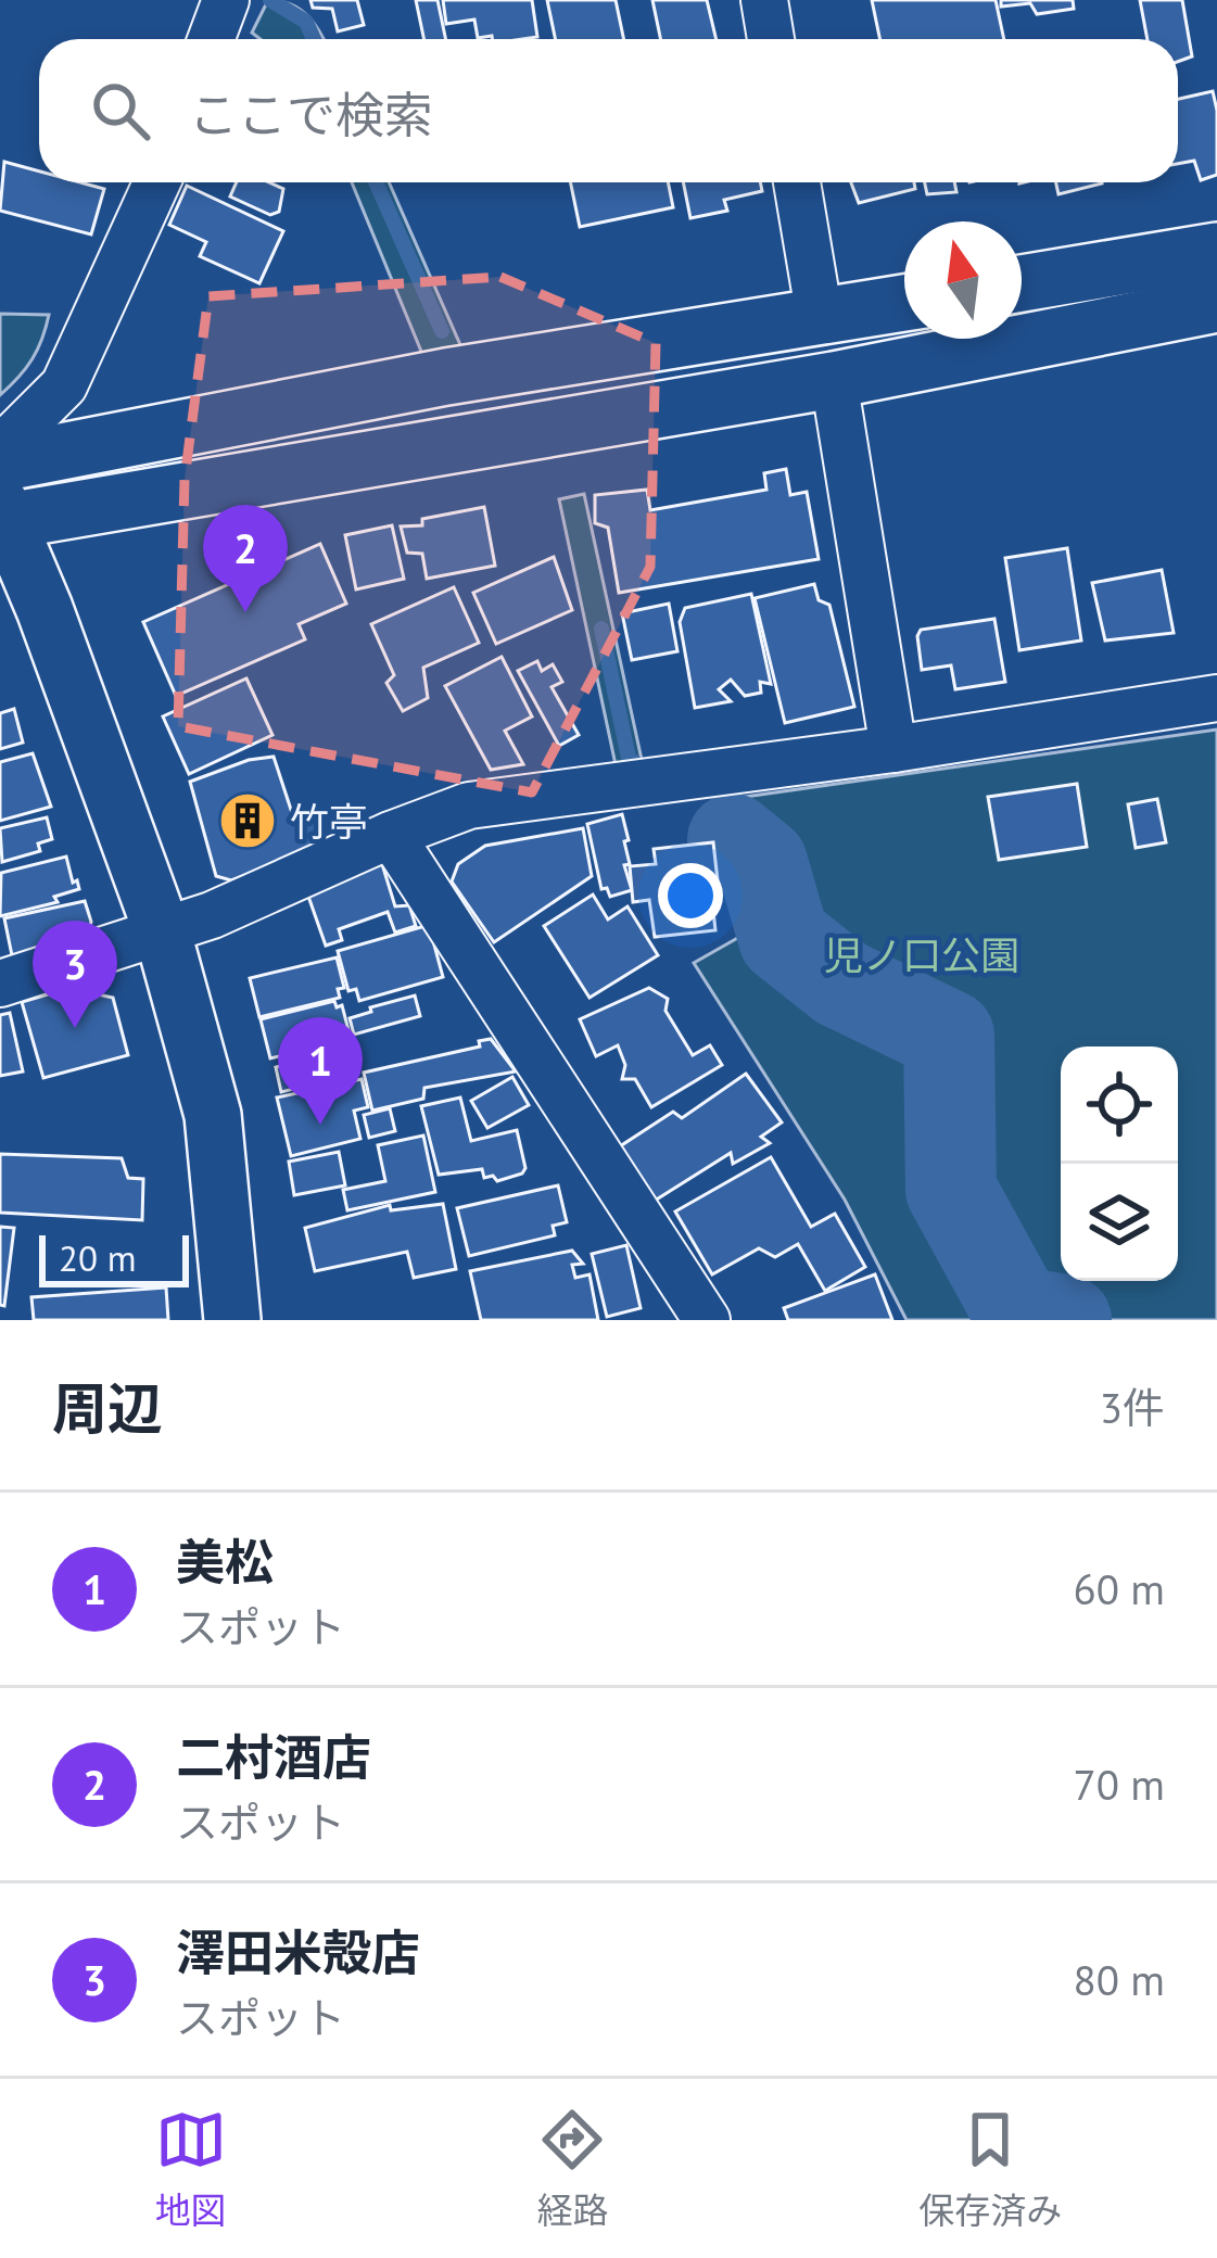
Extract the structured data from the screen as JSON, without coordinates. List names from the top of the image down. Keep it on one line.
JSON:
{"parks":["児ノ口公園"],"places":{"building":["竹亭"]},"scale_bar":"20 m","north":"top","page":{"search":"ここで検索","pins":["2","3","1"],"scale":"20 m","heading":["周辺","3件"],"list":[{"mark":"1","name":"美松","note":"スポット","value":"60 m"},{"mark":"2","name":"二村酒店","note":"スポット","value":"70 m"},{"mark":"3","name":"澤田米殻店","note":"スポット","value":"80 m"}],"nav":["地図","経路","保存済み"]}}
